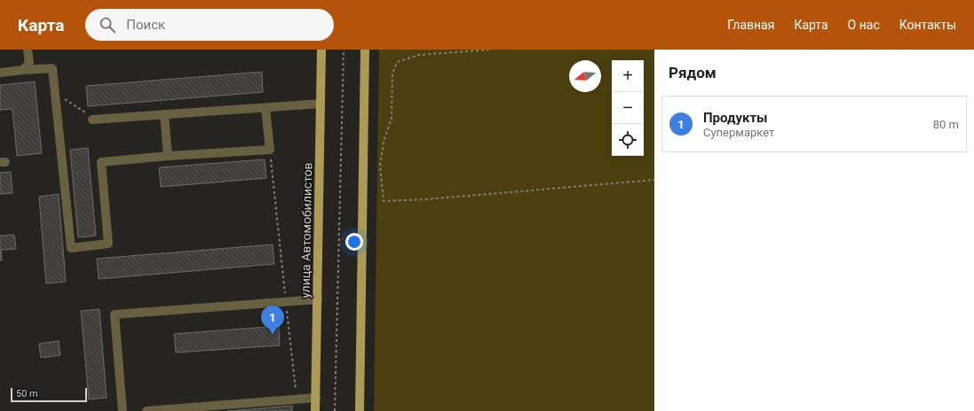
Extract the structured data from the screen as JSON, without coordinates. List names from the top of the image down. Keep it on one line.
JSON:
{"streets":{"main road":["улица Автомобилистов"]},"scale_bar":"50 m","north":"left","page":{"header":"Карта","search":"Поиск","nav":["Главная","Карта","О нас","Контакты"],"heading":"Рядом","map_buttons":["+","−"],"list":[{"mark":"1","name":"Продукты","note":"Супермаркет","value":"80 m"}],"pins":"1","scale":"50 m"}}
